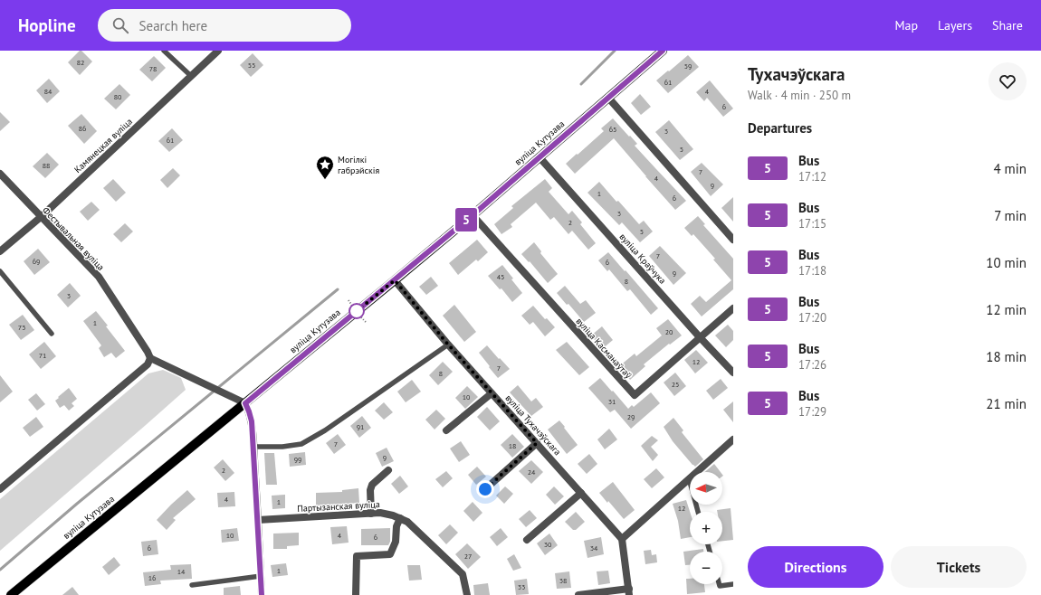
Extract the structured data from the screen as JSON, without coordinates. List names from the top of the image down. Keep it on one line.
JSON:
{"streets":{"main road":["вуліца Кутузава"],"street":["Камянецкая вуліца","Фестывальная вуліца","вуліца Краўчука","вуліца Касманаўтаў","вуліца Тухачэўскага","Партызанская вуліца"]},"crossings":[["вуліца Кутузава","вуліца Краўчука"],["вуліца Кутузава","вуліца Касманаўтаў"],["вуліца Кутузава","вуліца Тухачэўскага"],["Камянецкая вуліца","Фестывальная вуліца"],["вуліца Краўчука","вуліца Касманаўтаў"]],"places":{"place":["Могілкі габрэйскія"]},"lines":["bus line 5"],"house_numbers":["82","55","59","78","61","84","4","80","6","86","65","3","61","5","88","7","4","9","1","6","3","2","5","7","69","6","9","45","8","3","1","73","20","71","12","7","8","25","10","31","29","91","7","18","9","99","2","24","4","1","12","10","4","6","30","6","34","27","1","14","16","38","33"],"north":"left","page":{"header":"Hopline","search":"Search here","nav":["Map","Layers","Share"],"on_map":"5","heading":[["Тухачэўскага","Walk · 4 min · 250 m"],"Departures"],"list":[{"mark":"5","name":"Bus","note":"17:12","value":"4 min"},{"mark":"5","name":"Bus","note":"17:15","value":"7 min"},{"mark":"5","name":"Bus","note":"17:18","value":"10 min"},{"mark":"5","name":"Bus","note":"17:20","value":"12 min"},{"mark":"5","name":"Bus","note":"17:26","value":"18 min"},{"mark":"5","name":"Bus","note":"17:29","value":"21 min"}],"map_buttons":["+","−"],"buttons":["Directions","Tickets"]}}
